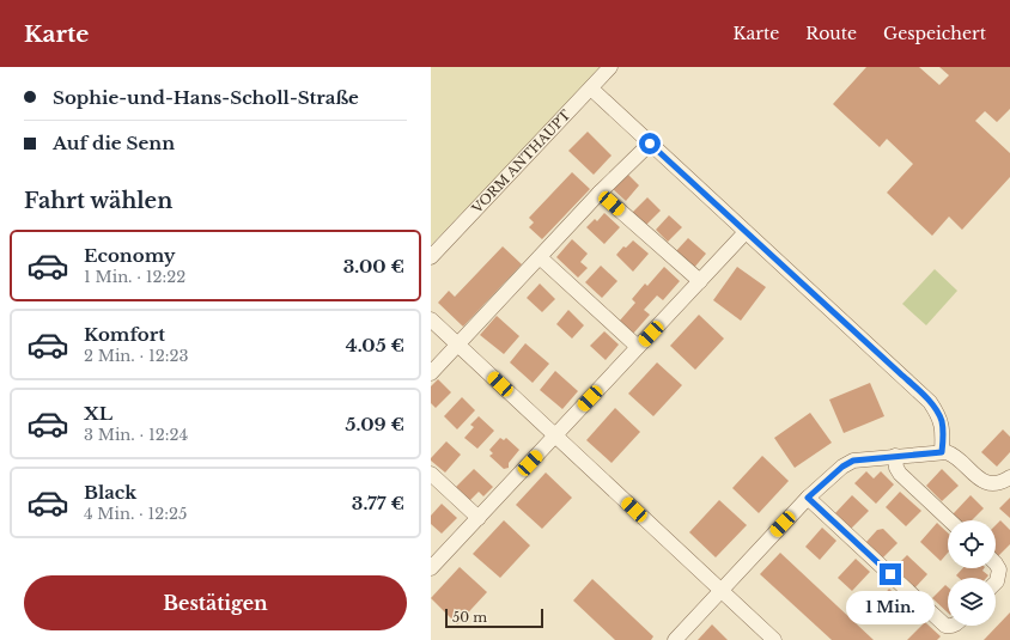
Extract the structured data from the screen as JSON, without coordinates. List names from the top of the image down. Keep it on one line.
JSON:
{"streets":{"street":["VORM ANTHAUPT"]},"scale_bar":"50 m","page":{"header":"Karte","nav":["Karte","Route","Gespeichert"],"banner":["Sophie-und-Hans-Scholl-Straße","Auf die Senn"],"heading":"Fahrt wählen","list":[{"name":"Economy","note":"1 Min. · 12:22","value":"3.00 €"},{"name":"Komfort","note":"2 Min. · 12:23","value":"4.05 €"},{"name":"XL","note":"3 Min. · 12:24","value":"5.09 €"},{"name":"Black","note":"4 Min. · 12:25","value":"3.77 €"}],"buttons":"Bestätigen","bubble":"1 Min.","scale":"50 m"}}
